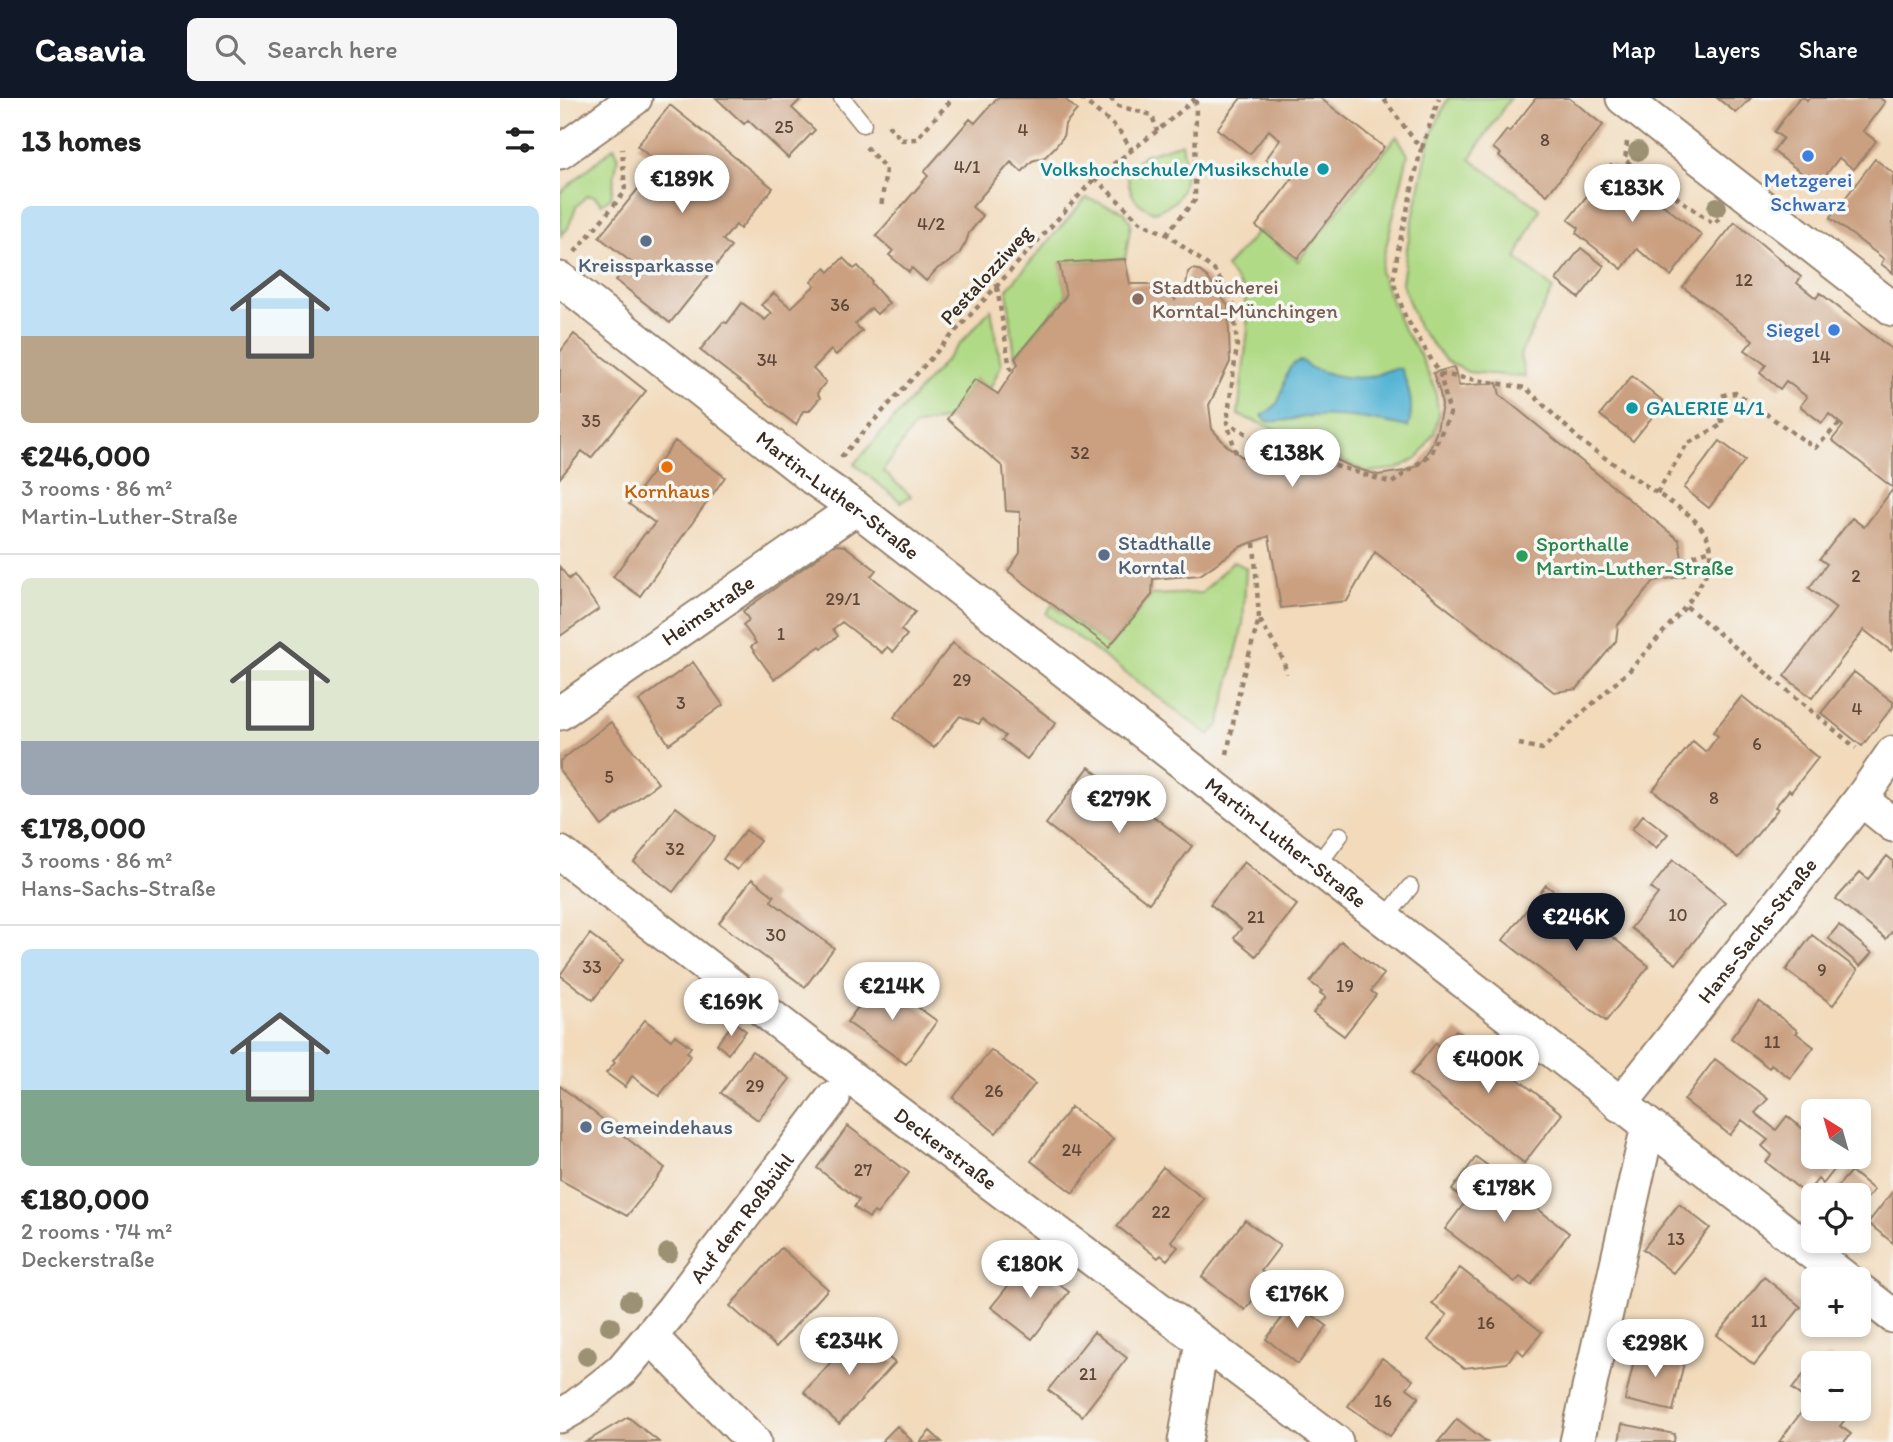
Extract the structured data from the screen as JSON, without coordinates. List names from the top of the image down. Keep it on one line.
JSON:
{"streets":{"street":["Martin-Luther-Straße","Heimstraße","Hans-Sachs-Straße","Deckerstraße","Auf dem Roßbühl"],"path":["Pestalozziweg"]},"crossings":[["Pestalozziweg","Martin-Luther-Straße"],["Martin-Luther-Straße","Heimstraße"],["Martin-Luther-Straße","Hans-Sachs-Straße"]],"places":["Metzgerei Schwarz","Volkshochschule/Musikschule","Kreissparkasse","Stadtbücherei Korntal-Münchingen","Siegel","GALERIE 4/1","Kornhaus","Stadthalle Korntal","Sporthalle Martin-Luther-Straße","Gemeindehaus"],"house_numbers":["25","4","8","4/1","4/2","12","36","14","34","35","32","2","29/1","1","29","3","4","6","5","8","32","10","21","30","33","9","19","11","29","26","24","27","22","13","11","16","21","16"],"north":"top left","page":{"header":"Casavia","search":"Search here","nav":["Map","Layers","Share"],"heading":"13 homes","price":["€189K","€183K","€138K","€279K","€246K","€214K","€169K","€400K","€178K","€180K","€176K","€234K","€298K"],"list":[{"name":"€246,000","note":"3 rooms · 86 m² · Martin-Luther-Straße"},{"name":"€178,000","note":"3 rooms · 86 m² · Hans-Sachs-Straße"},{"name":"€180,000","note":"2 rooms · 74 m² · Deckerstraße"}],"map_buttons":["+","−"]}}
